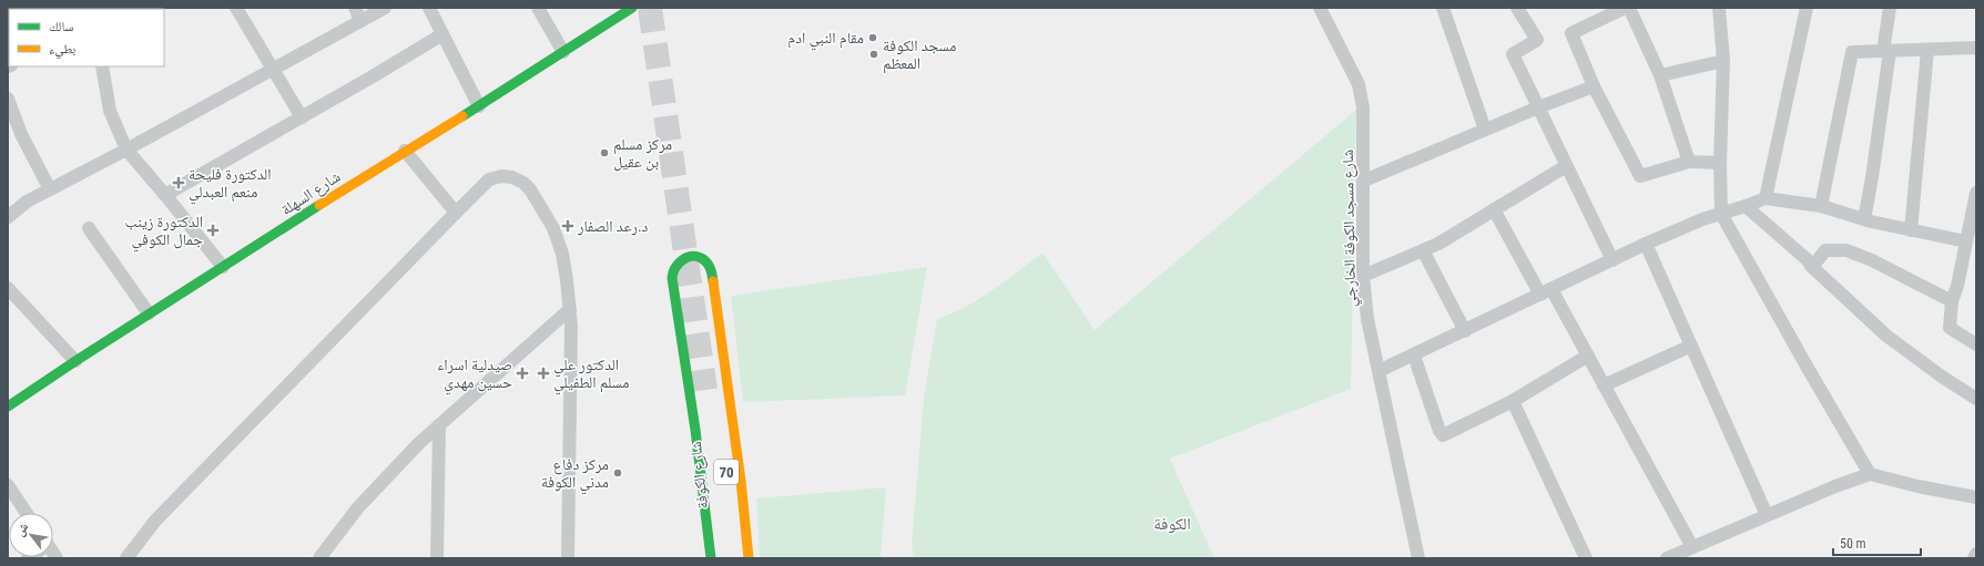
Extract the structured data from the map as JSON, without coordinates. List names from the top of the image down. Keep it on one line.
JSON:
{"streets":{"main road":["شارع السهلة"],"street":["شارع مسجد الكوفة الخارجي"]},"districts":["الكوفة"],"places":{"other":["مقام النبي ادم","مسجد الكوفة المعظم","مركز مسلم بن عقيل","مركز دفاع مدني الكوفة"],"health":["الدكتورة فليحة منعم العبدلي","د.رعد الصفار","الدكتورة زينب جمال الكوفي","صيدلية اسراء حسين مهدي","الدكتور علي مسلم الطفيلي"]},"legend":["سالك","بطيء"],"scale_bar":"50 m","north":"top left"}
